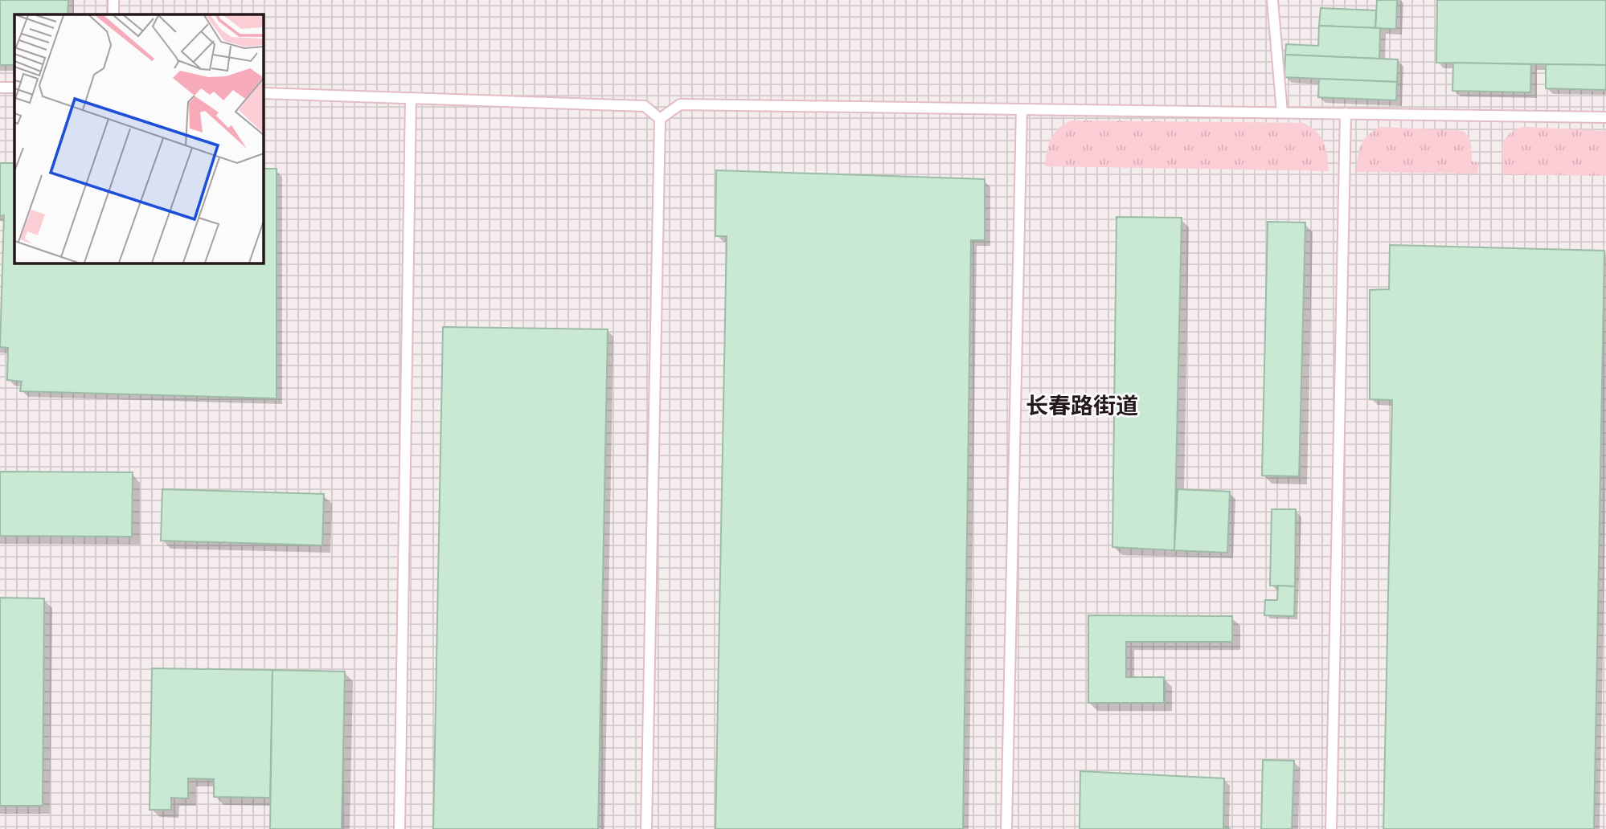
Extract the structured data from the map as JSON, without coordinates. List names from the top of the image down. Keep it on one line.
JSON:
{"districts":["长春路街道"]}
